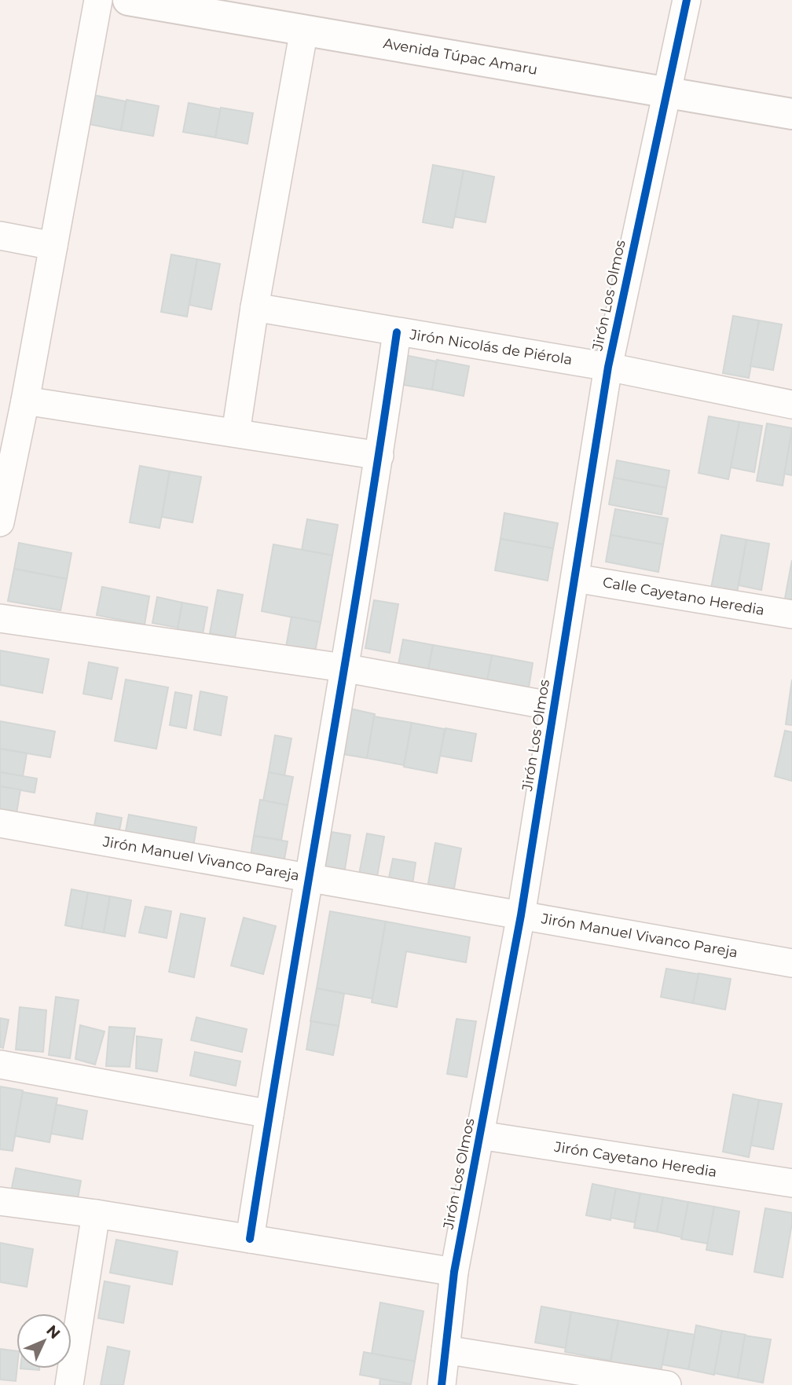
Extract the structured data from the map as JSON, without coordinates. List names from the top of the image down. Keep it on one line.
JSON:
{"streets":{"main road":["Avenida Túpac Amaru"],"street":["Jirón Los Olmos","Jirón Nicolás de Piérola","Calle Cayetano Heredia","Jirón Manuel Vivanco Pareja","Jirón Cayetano Heredia"]},"crossings":[["Avenida Túpac Amaru","Jirón Los Olmos"],["Jirón Los Olmos","Jirón Nicolás de Piérola"],["Jirón Los Olmos","Calle Cayetano Heredia"],["Jirón Los Olmos","Jirón Manuel Vivanco Pareja"],["Jirón Los Olmos","Jirón Cayetano Heredia"]],"north":"top right"}
